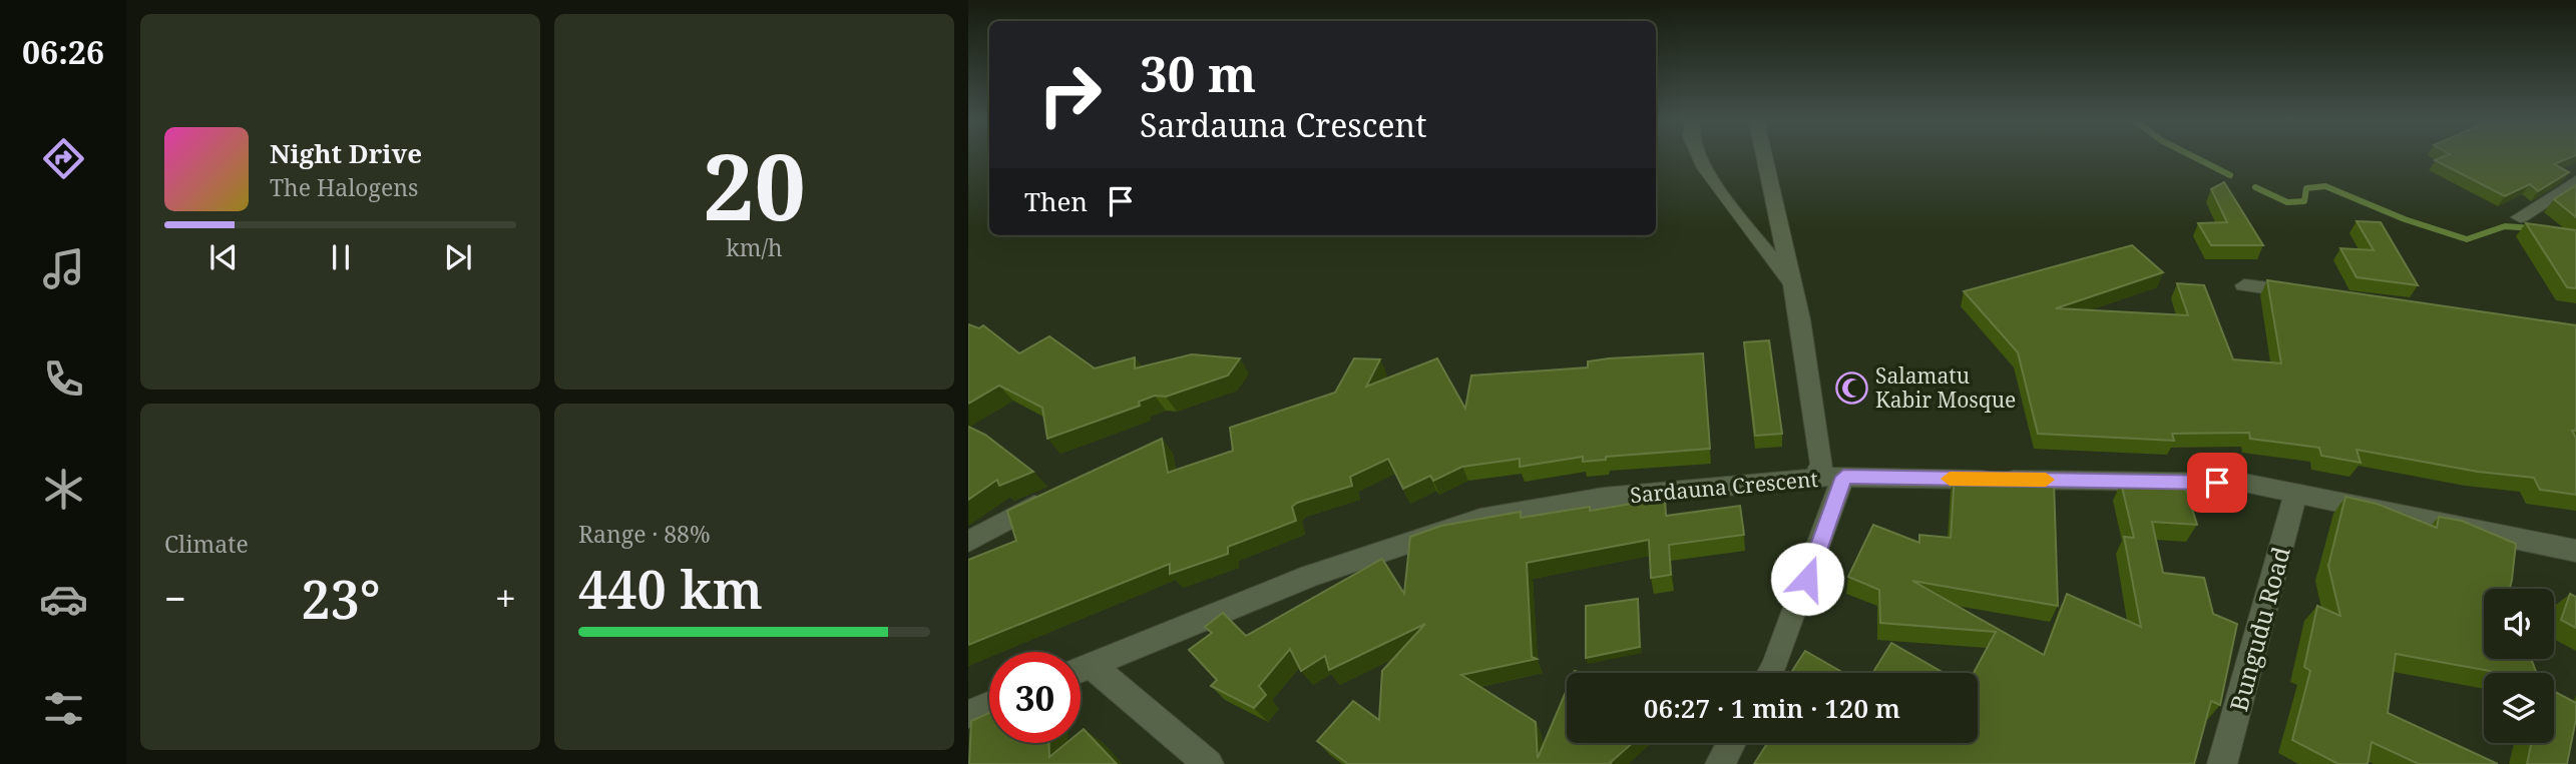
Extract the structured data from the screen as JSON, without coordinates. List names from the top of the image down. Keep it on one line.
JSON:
{"streets":{"street":["Sardauna Crescent","Bungudu Road"]},"crossings":[["Sardauna Crescent","Bungudu Road"]],"places":{"mosque":["Salamatu Kabir Mosque"]},"page":{"tabs":"06:26","tile":[["20","km/h"],"Climate",["Range · 88%","440 km"]],"turn":["30 m","Sardauna Crescent"],"song":["Night Drive","The Halogens"],"then":"Then","heat":["−","23°","+"],"limit":"30","trip":"06:27 · 1 min · 120 m"}}
